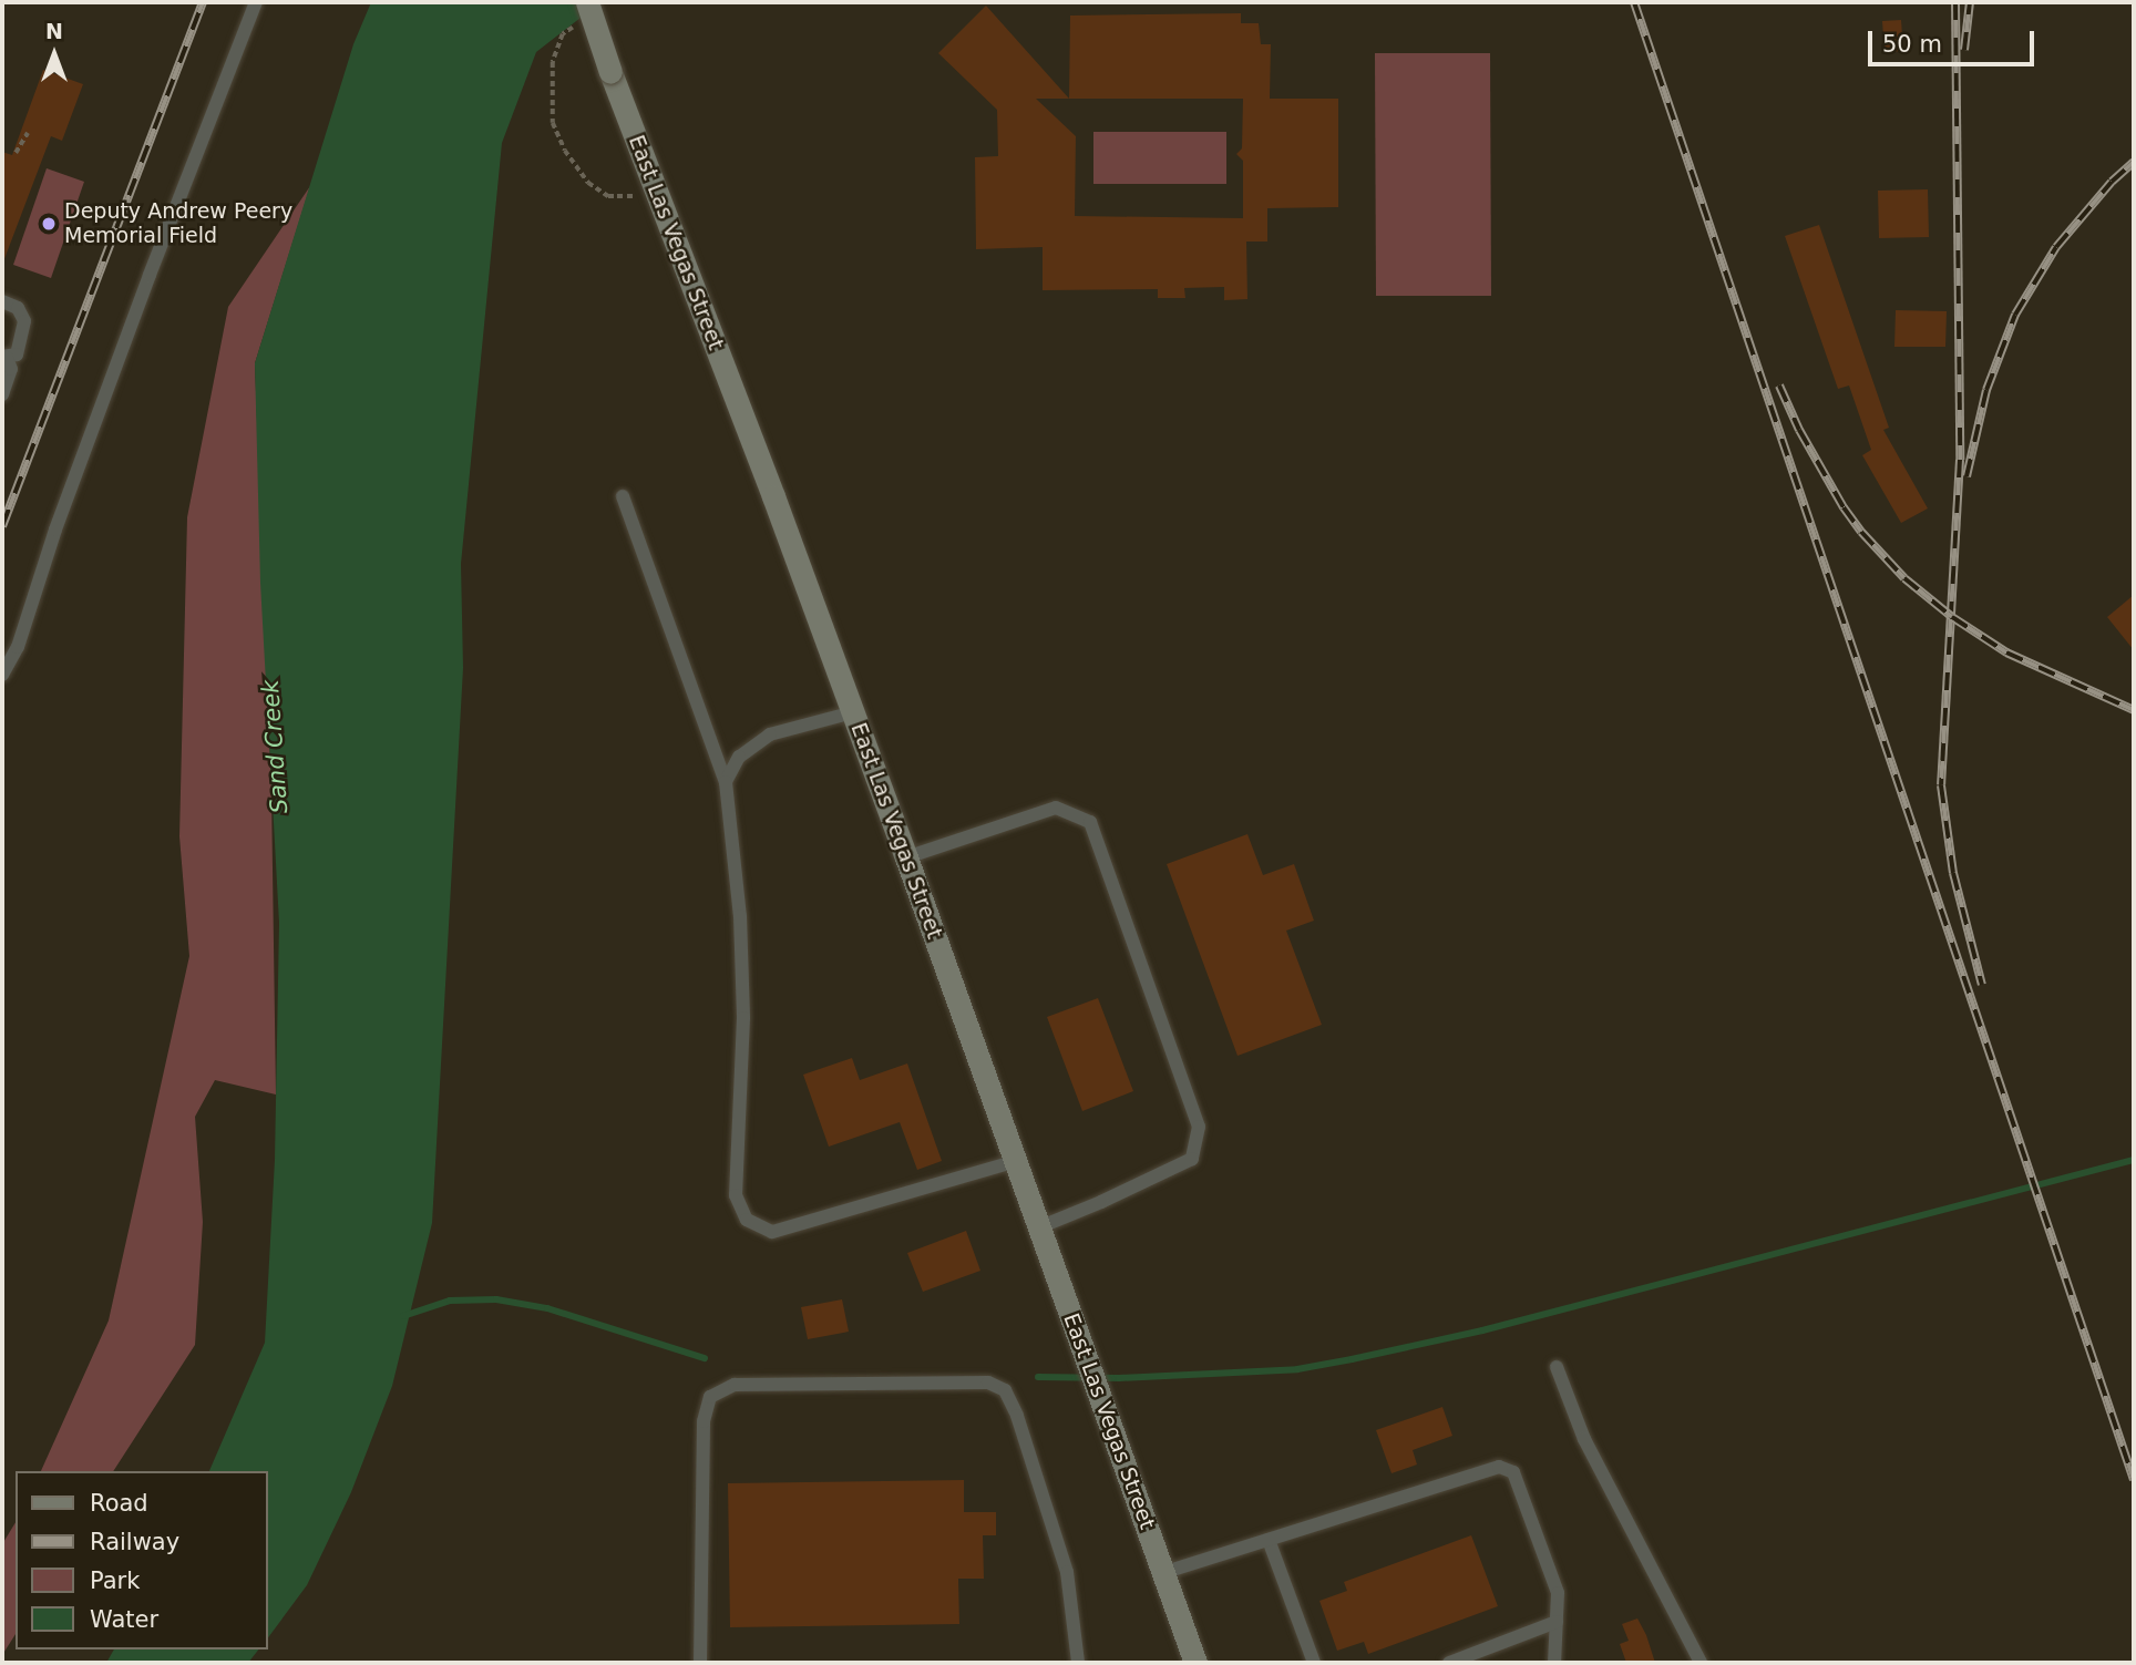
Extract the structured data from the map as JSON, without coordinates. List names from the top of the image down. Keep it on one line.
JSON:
{"streets":{"street":["East Las Vegas Street"]},"water":["Sand Creek"],"places":["Deputy Andrew Peery Memorial Field"],"legend":["Road","Railway","Park","Water"],"scale_bar":"50 m","north":"top"}
